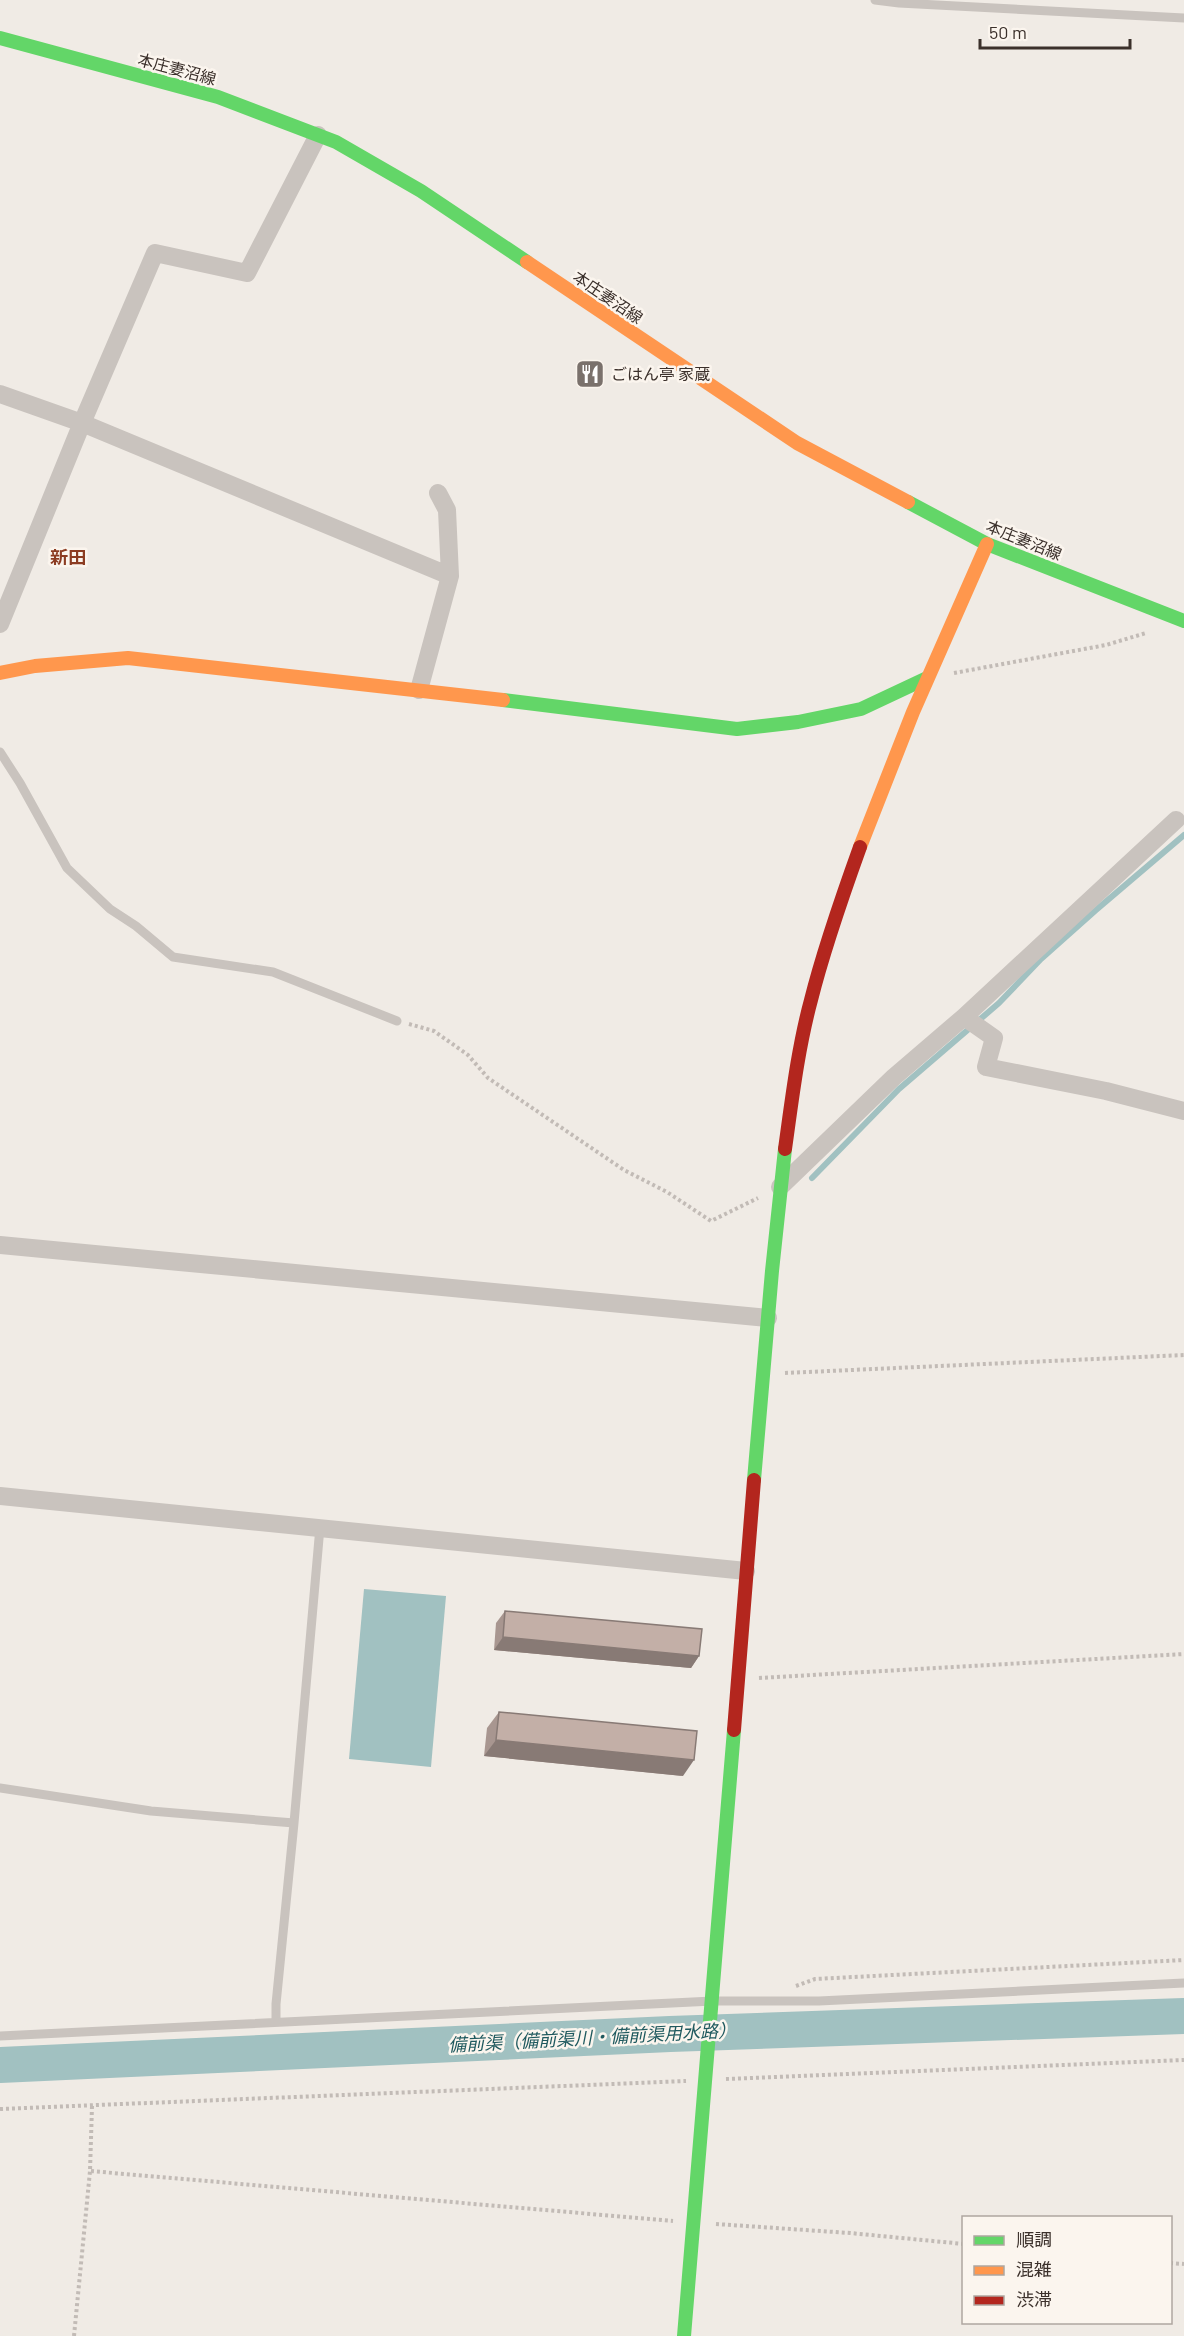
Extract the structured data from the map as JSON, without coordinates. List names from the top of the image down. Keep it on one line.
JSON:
{"streets":{"street":["本庄妻沼線"]},"districts":["新田"],"water":["備前渠（備前渠川・備前渠用水路）"],"places":{"restaurant":["ごはん亭 家蔵"]},"legend":["順調","混雑","渋滞"],"scale_bar":"50 m"}
